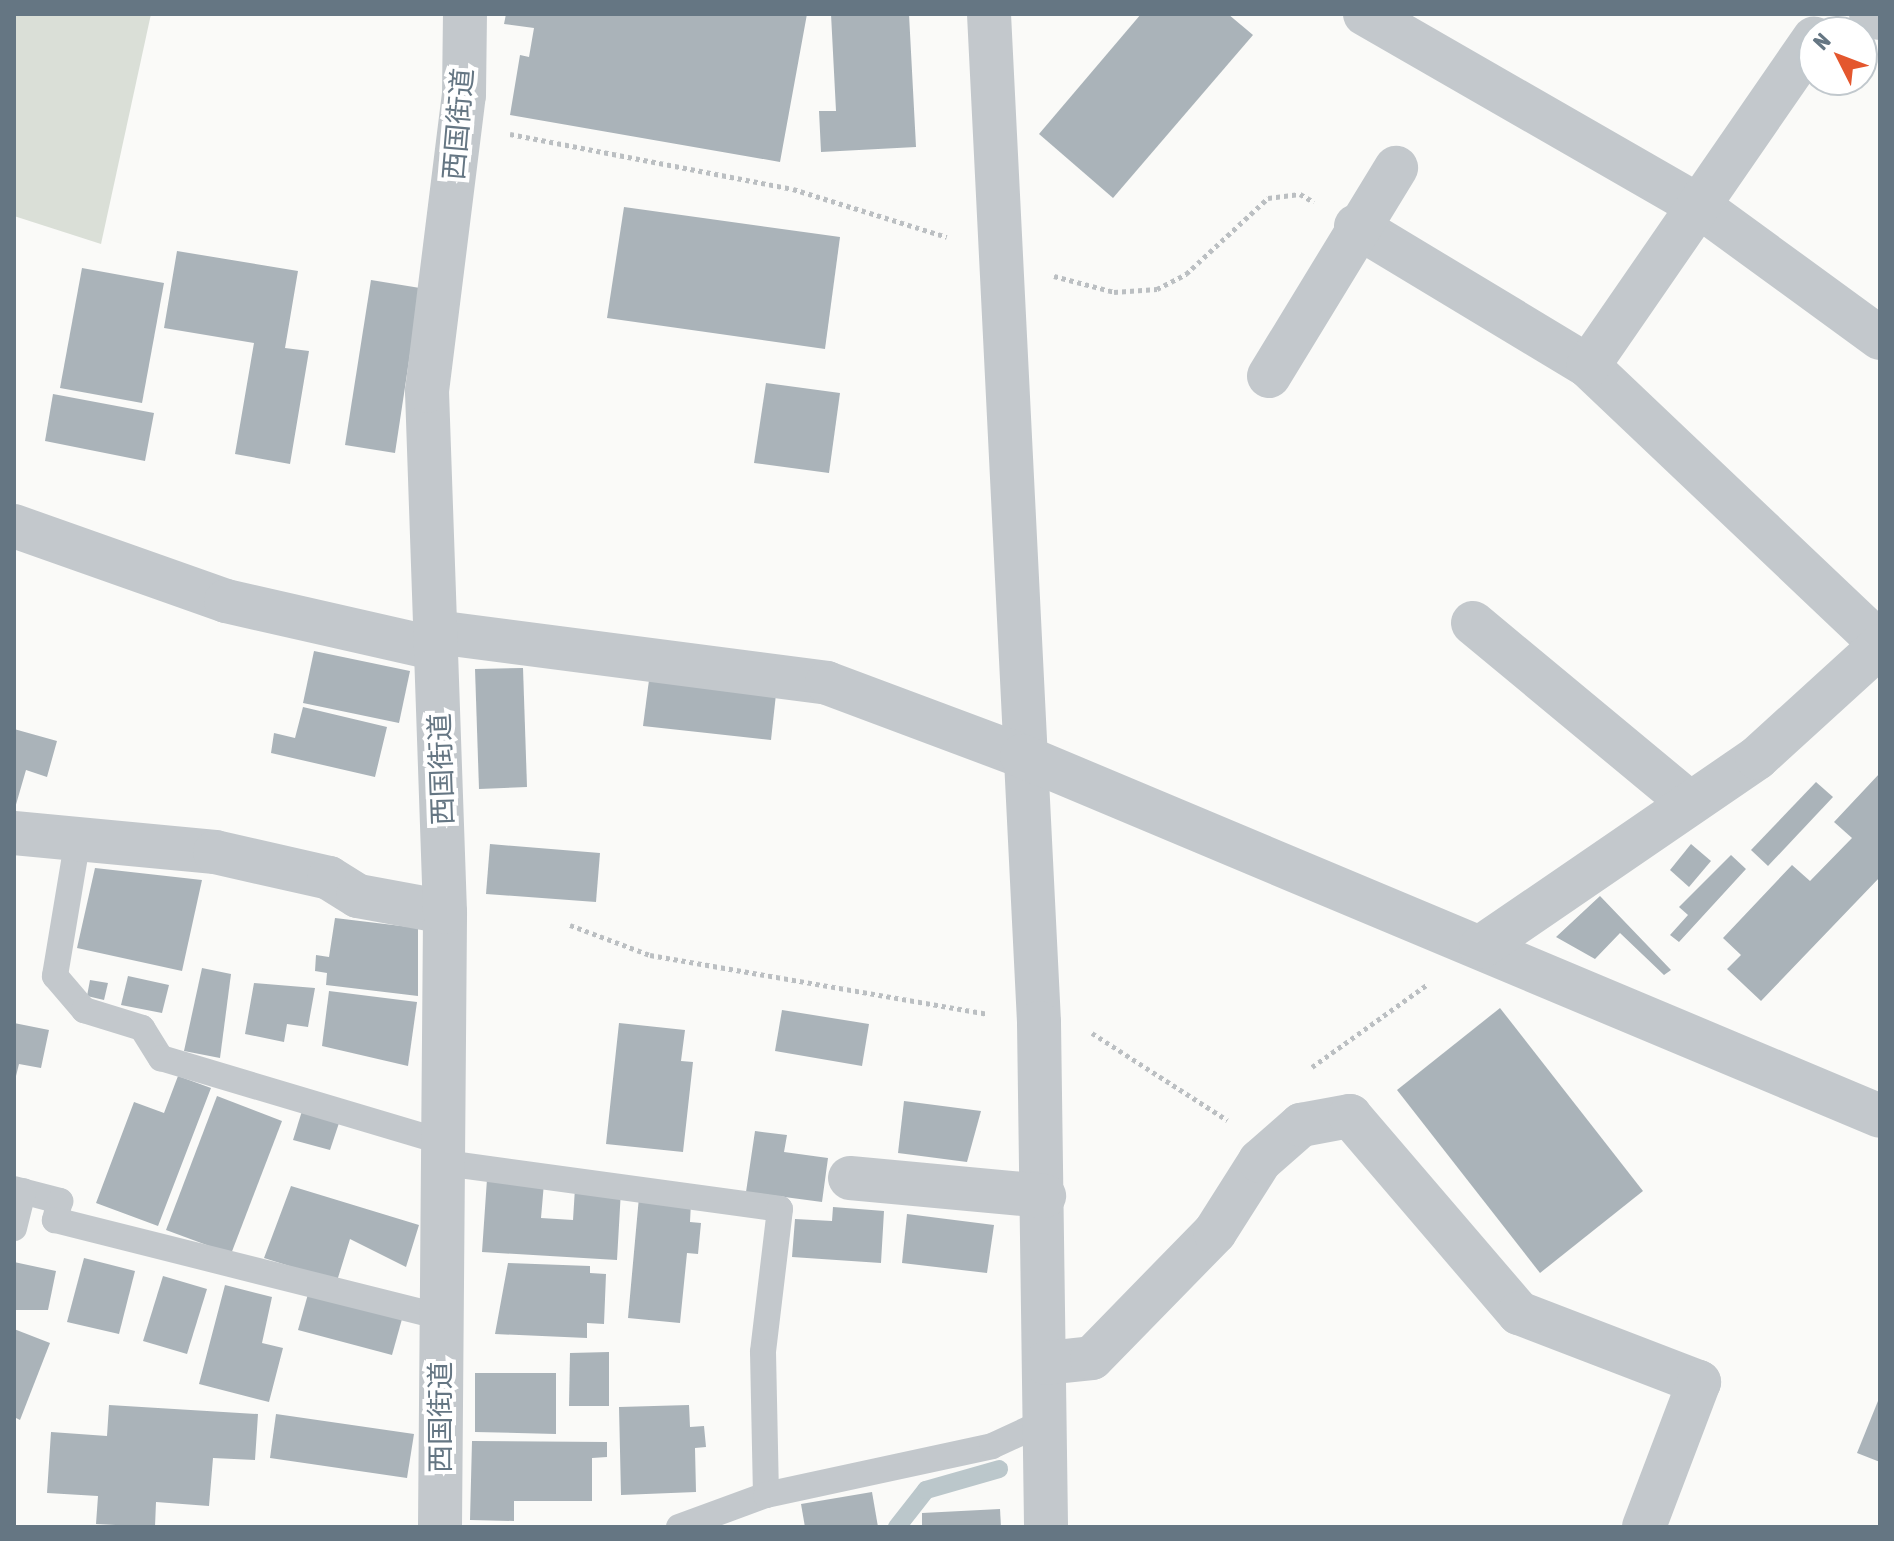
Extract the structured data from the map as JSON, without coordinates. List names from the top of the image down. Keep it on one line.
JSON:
{"streets":{"street":["西国街道"]},"north":"top left"}
